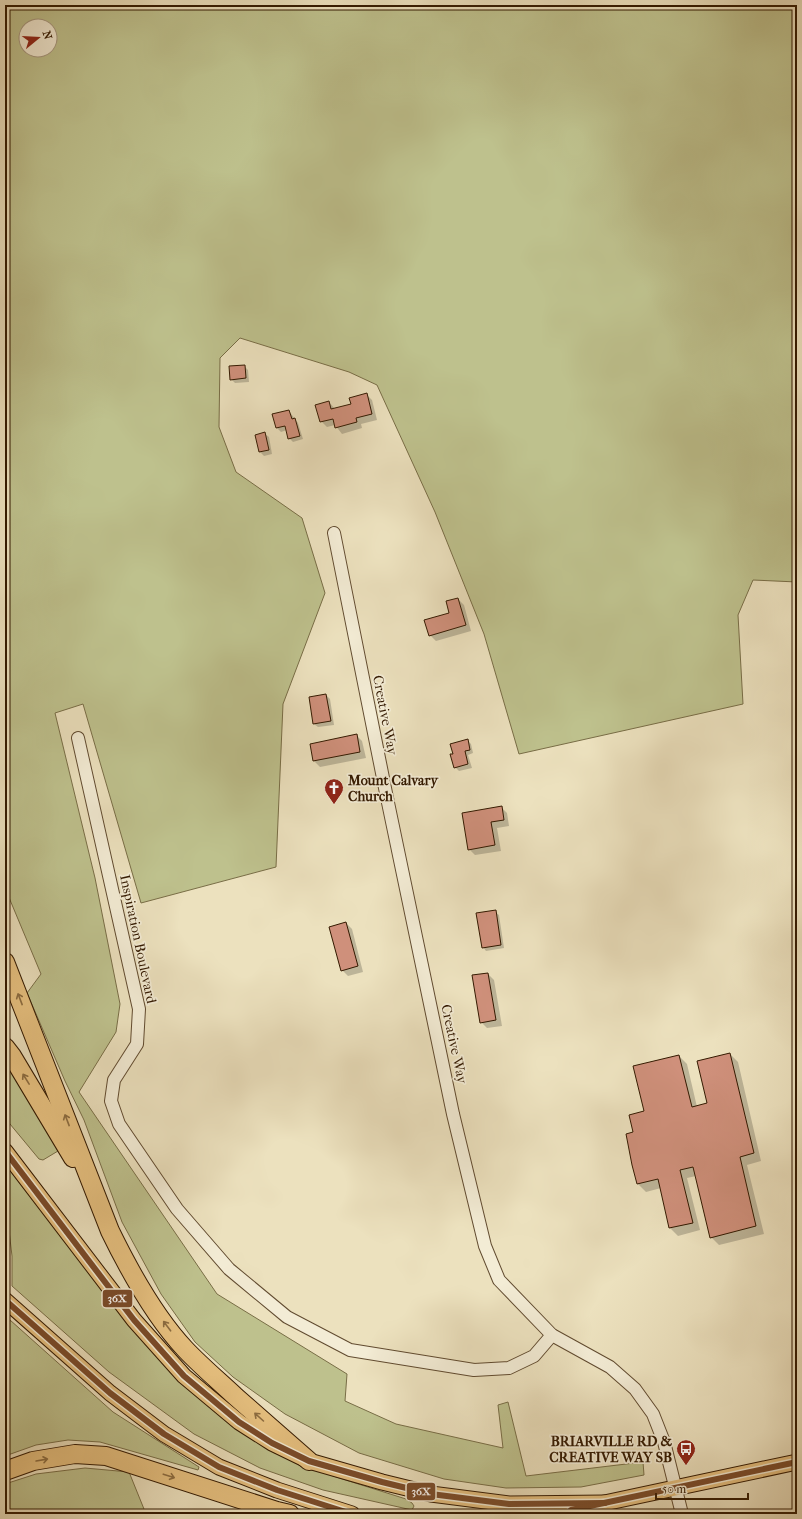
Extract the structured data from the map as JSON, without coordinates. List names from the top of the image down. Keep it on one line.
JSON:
{"streets":{"street":["Creative Way","Inspiration Boulevard"]},"crossings":[["Creative Way","Inspiration Boulevard"]],"places":{"church":["Mount Calvary Church"],"bus stop":["BRIARVILLE RD & CREATIVE WAY SB"]},"lines":["transit line 36X"],"scale_bar":"50 m","north":"right"}
